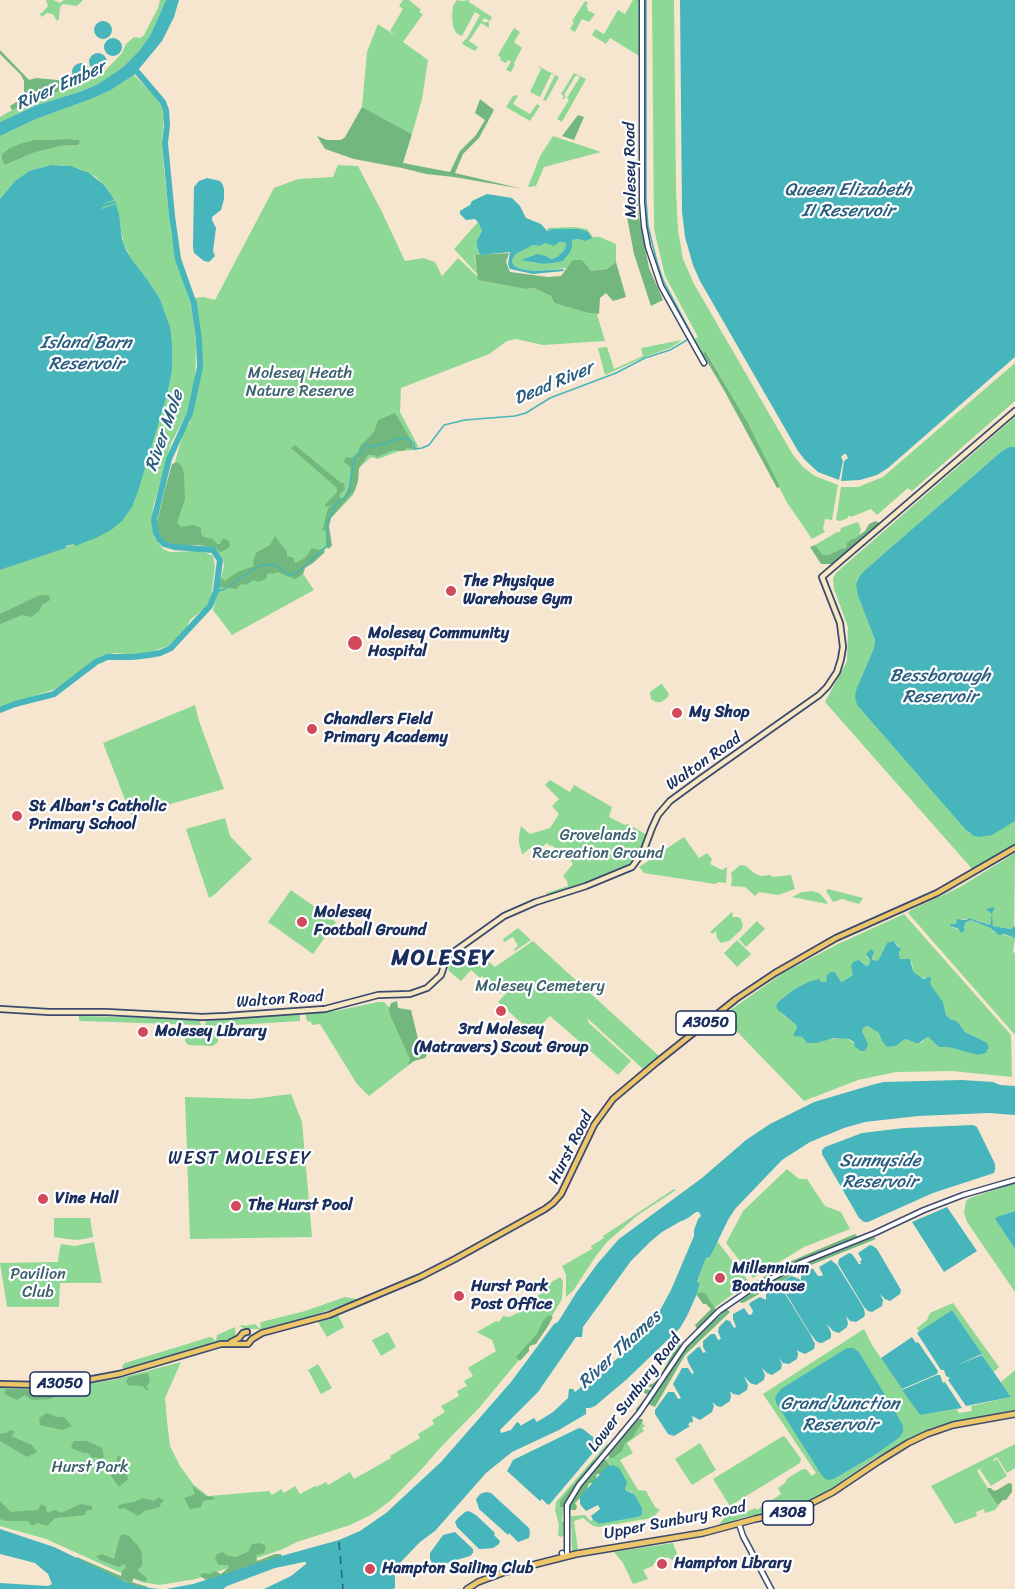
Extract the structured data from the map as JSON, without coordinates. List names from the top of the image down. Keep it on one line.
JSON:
{"streets":{"highway":["A308","Upper Sunbury Road"],"main road":["Walton Road","A3050","Hurst Road"],"street":["Molesey Road","Lower Sunbury Road"]},"crossings":[["A3050","Hurst Road"],["Lower Sunbury Road","Upper Sunbury Road"]],"districts":["MOLESEY","WEST MOLESEY"],"water":["River Ember","Queen Elizabeth II Reservoir","Island Barn Reservoir","Dead River","River Mole","Bessborough Reservoir","Sunnyside Reservoir","River Thames","Grand Junction Reservoir"],"parks":["Molesey Heath Nature Reserve","Grovelands Recreation Ground","Molesey Cemetery","Pavilion Club","Hurst Park"],"places":["The Physique Warehouse Gym","Molesey Community Hospital","My Shop","Chandlers Field Primary Academy","St Alban's Catholic Primary School","Molesey Football Ground","3rd Molesey (Matravers) Scout Group","Molesey Library","Vine Hall","The Hurst Pool","Millennium Boathouse","Hurst Park Post Office","Hampton Library","Hampton Sailing Club"]}
